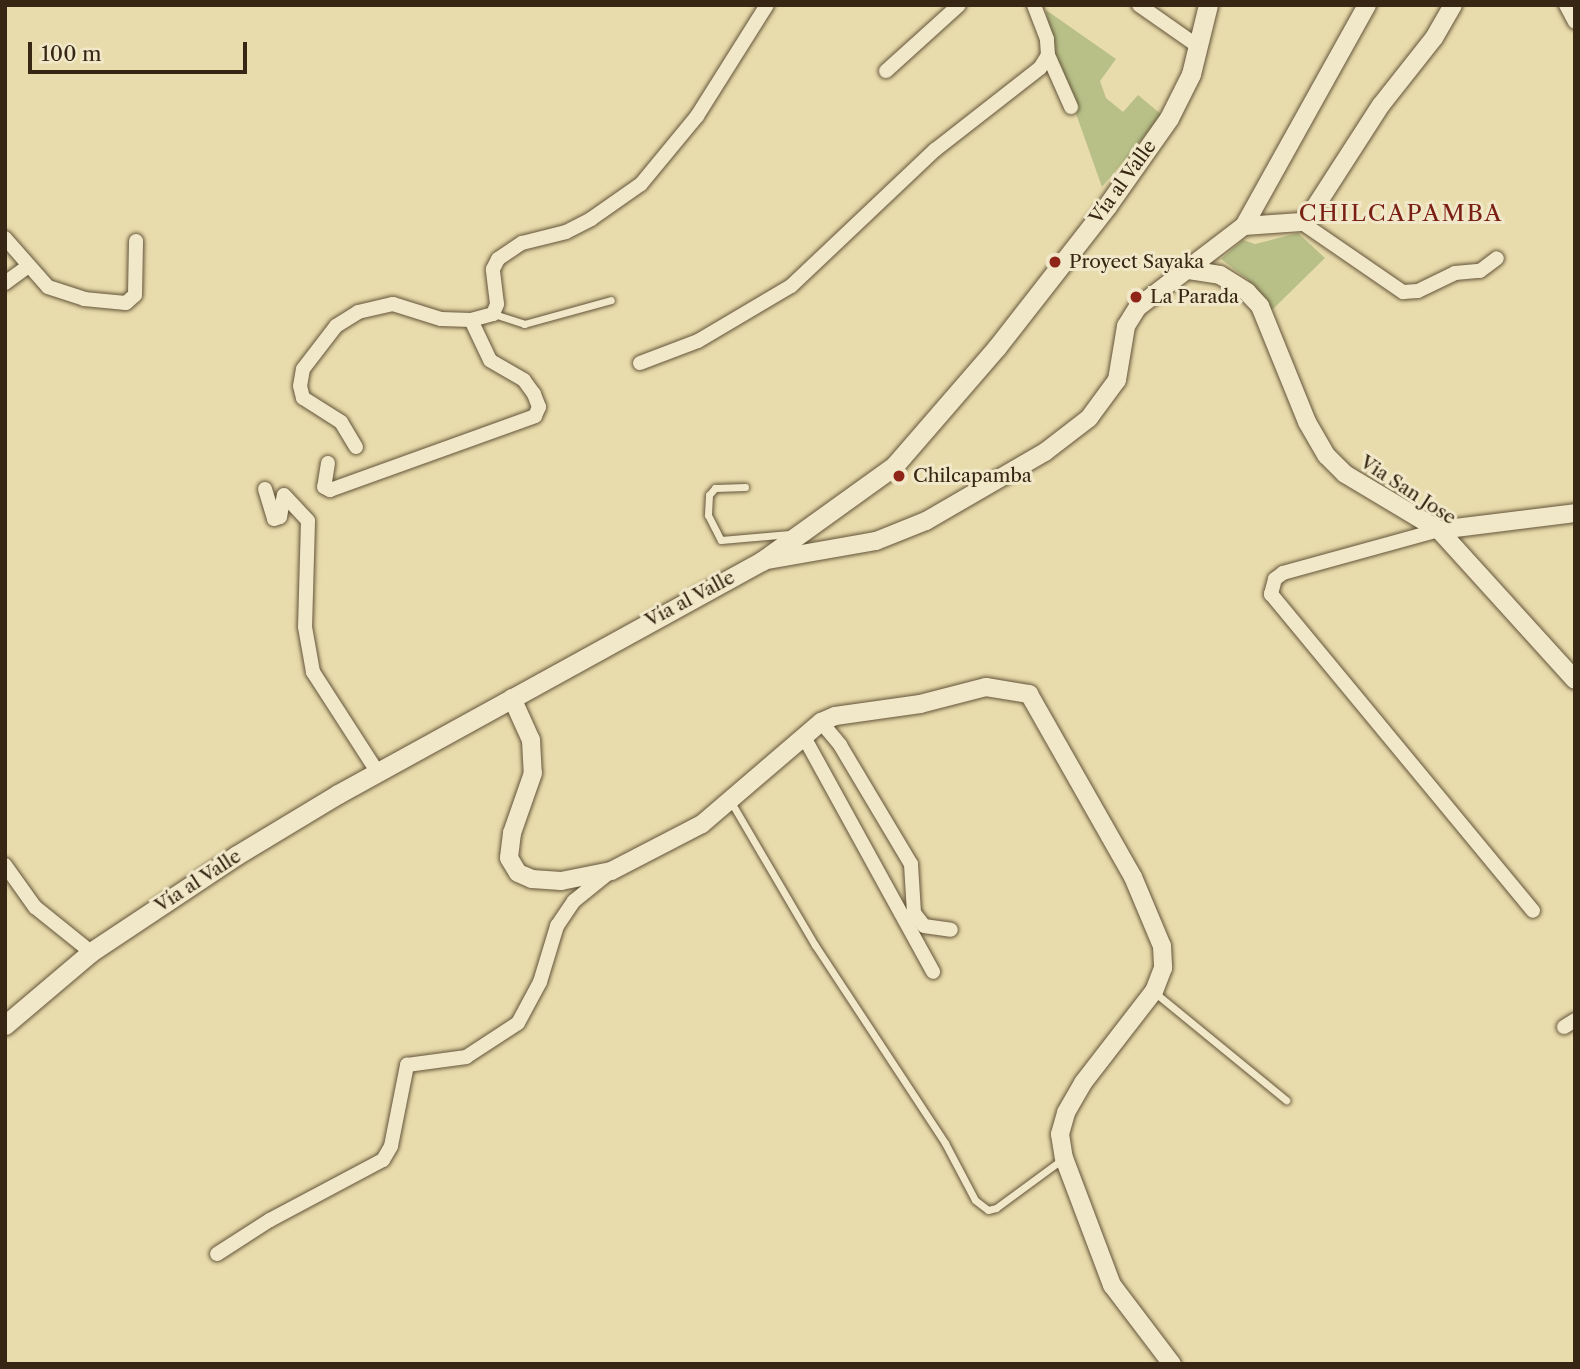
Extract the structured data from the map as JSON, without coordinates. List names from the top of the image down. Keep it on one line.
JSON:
{"streets":{"main road":["Vía al Valle"],"street":["Via San Jose"]},"districts":["CHILCAPAMBA"],"places":["Proyect Sayaka","La Parada","Chilcapamba"],"scale_bar":"100 m"}
